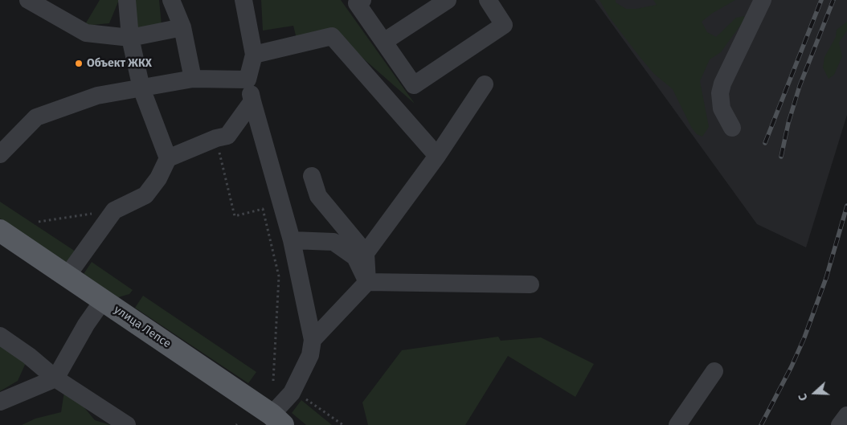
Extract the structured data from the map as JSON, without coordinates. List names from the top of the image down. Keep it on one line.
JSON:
{"streets":{"main road":["улица Лепсе"]},"places":["Объект ЖКХ"],"north":"left"}
